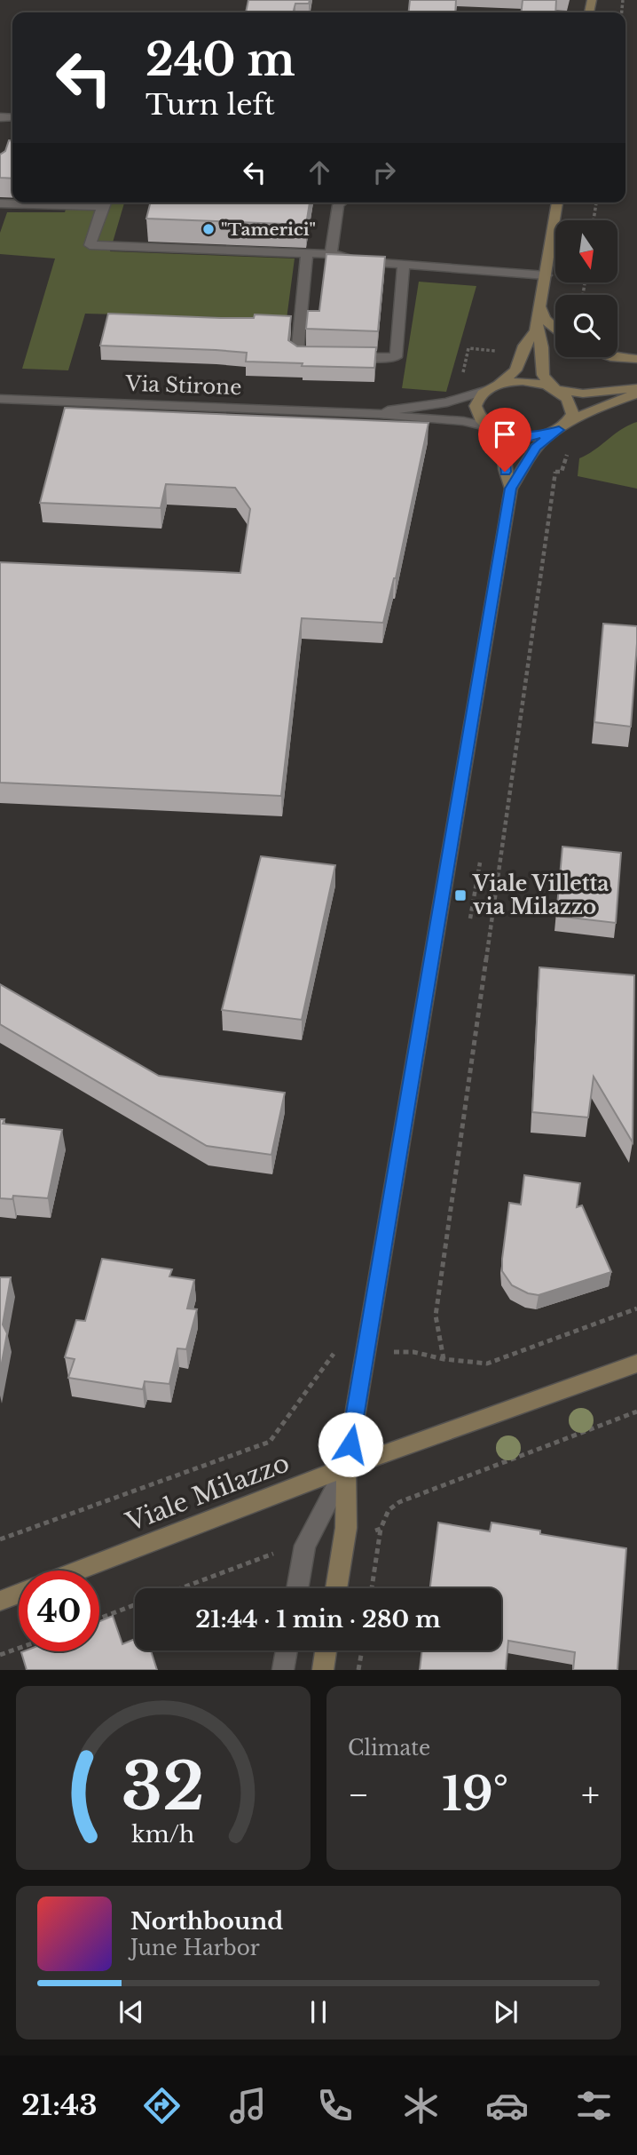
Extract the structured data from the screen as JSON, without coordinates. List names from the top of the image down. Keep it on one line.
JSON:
{"streets":{"street":["Via Stirone","Viale Milazzo"]},"places":{"other":["\"Tamerici\""],"transit":["Viale Villetta via Milazzo"]},"north":"bottom","page":{"turn":["240 m","Turn left"],"limit":"40","trip":"21:44 · 1 min · 280 m","tile":"Climate","heat":["−","19°","+"],"song":["Northbound","June Harbor"],"tabs":"21:43","gauge":["32","km/h"]}}
